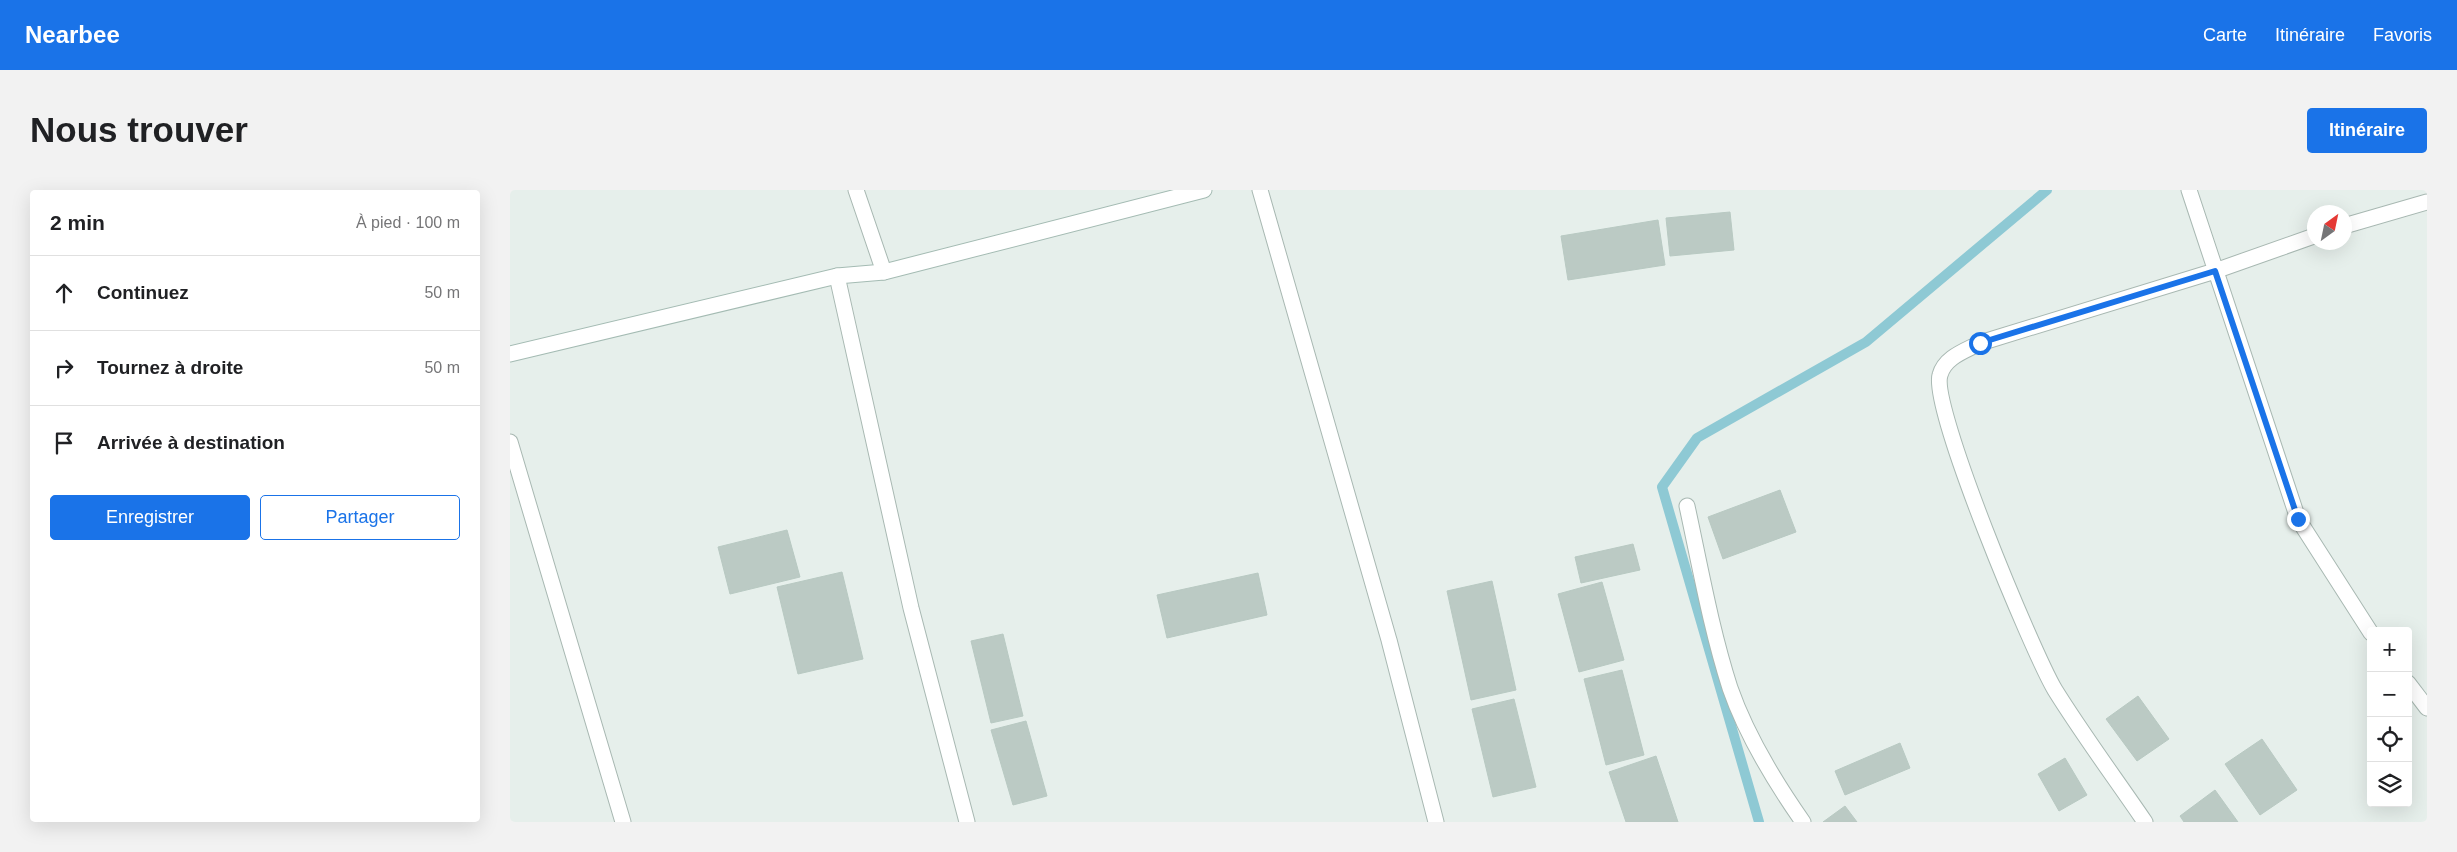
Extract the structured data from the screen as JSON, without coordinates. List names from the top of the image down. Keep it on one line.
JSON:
{"north":"top right","page":{"header":"Nearbee","nav":["Carte","Itinéraire","Favoris"],"buttons":["Itinéraire",["Enregistrer","Partager"]],"title":"Nous trouver","heading":["2 min","À pied · 100 m"],"list":[["Continuez","50 m"],["Tournez à droite","50 m"],"Arrivée à destination"],"map_buttons":["+","−"]}}
